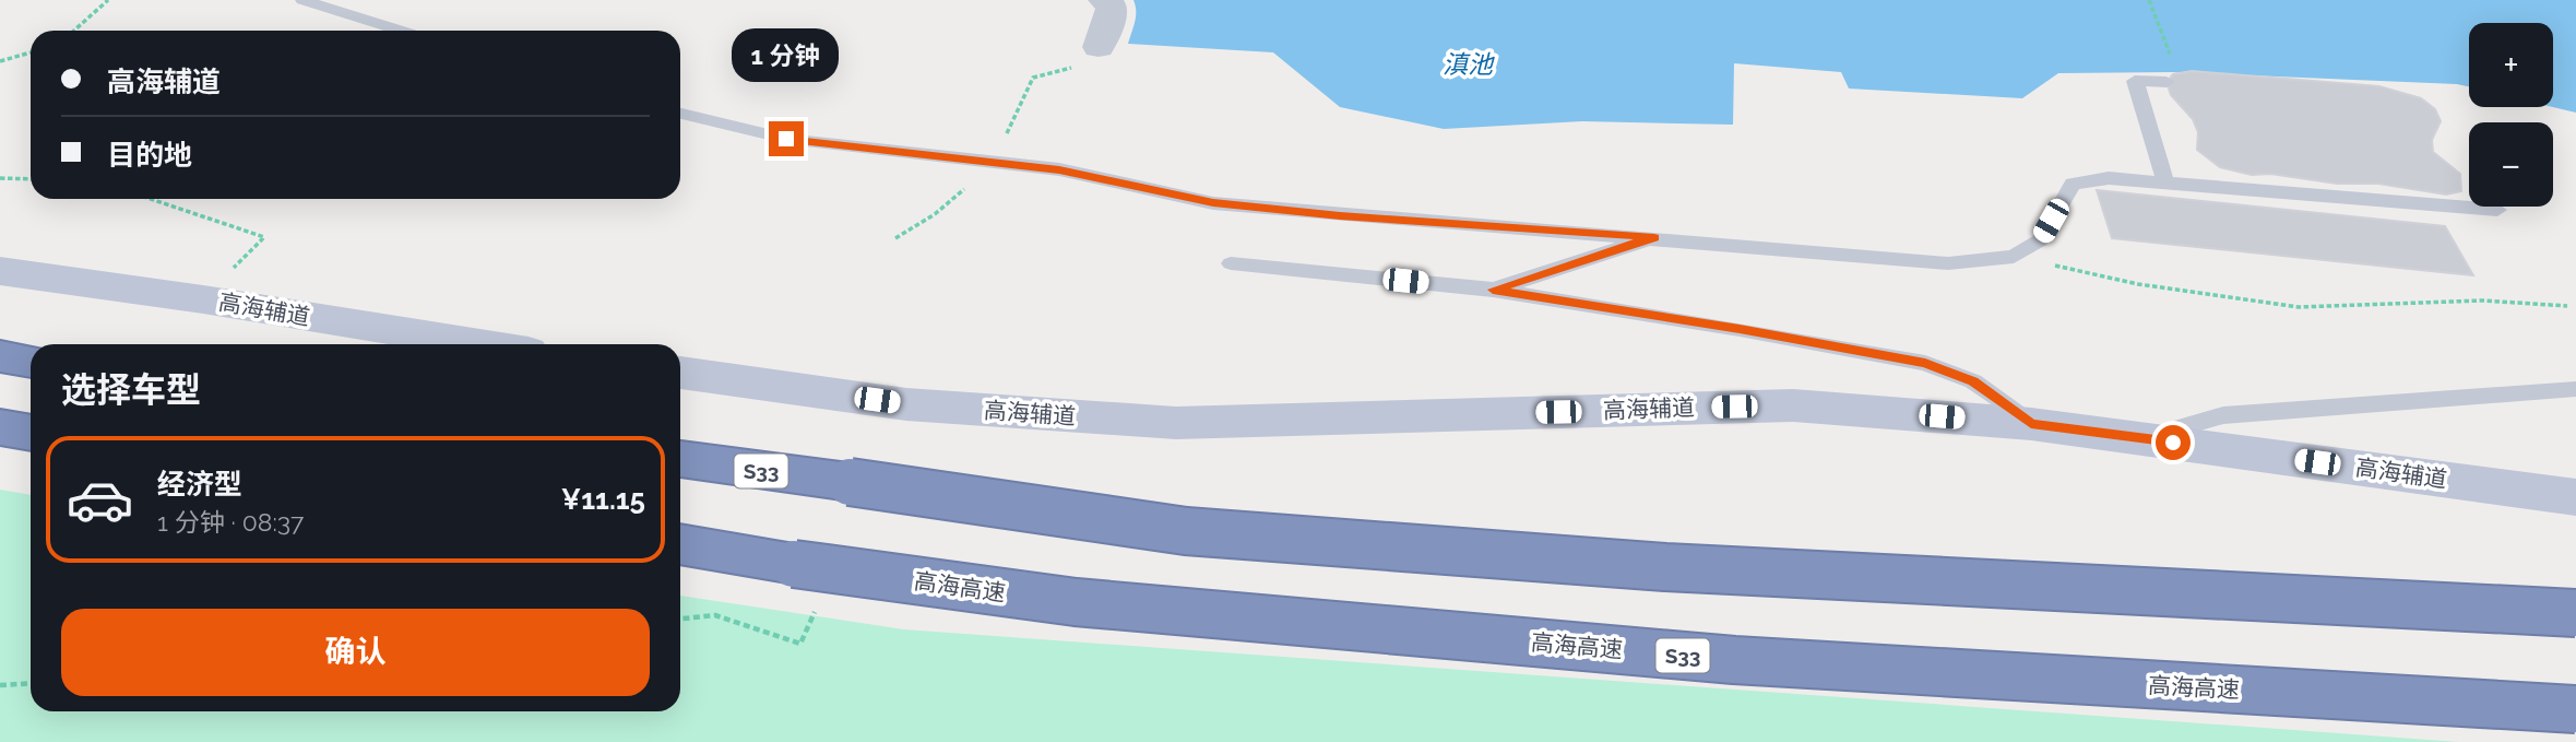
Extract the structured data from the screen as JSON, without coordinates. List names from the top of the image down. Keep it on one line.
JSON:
{"streets":{"highway":["S33","高海高速"],"main road":["高海辅道"]},"water":["滇池"],"page":{"map_buttons":["+","−"],"bubble":"1 分钟","banner":["高海辅道","目的地"],"heading":"选择车型","list":[{"name":"经济型","note":"1 分钟 · 08:37","value":"¥11.15"}],"buttons":"确认"}}
